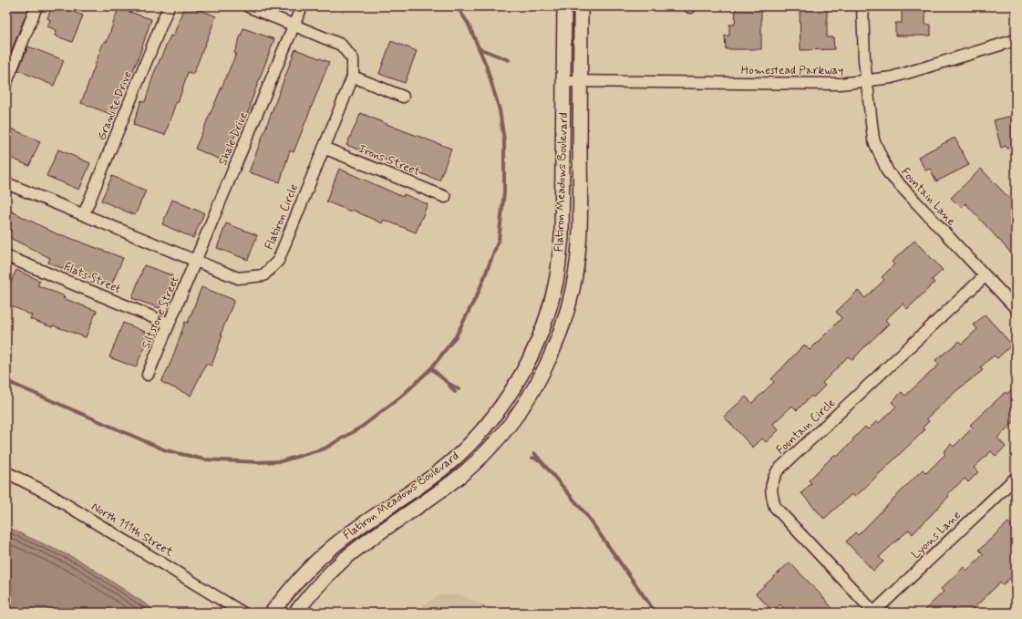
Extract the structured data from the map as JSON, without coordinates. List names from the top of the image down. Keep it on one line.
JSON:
{"streets":{"street":["Homestead Parkway","Granite Drive","Shale Drive","Irons Street","Flatiron Meadows Boulevard","Fountain Lane","Flatiron Circle","Flats Street","Siltstone Street","Fountain Circle","North 111th Street","Lyons Lane"]},"crossings":[["Homestead Parkway","Flatiron Meadows Boulevard"],["Homestead Parkway","Fountain Lane"],["Granite Drive","Flatiron Circle"],["Shale Drive","Flatiron Circle"],["Shale Drive","Siltstone Street"],["Irons Street","Flatiron Circle"],["Fountain Lane","Fountain Circle"],["Flatiron Circle","Siltstone Street"],["Flats Street","Siltstone Street"],["Fountain Circle","Lyons Lane"]]}
